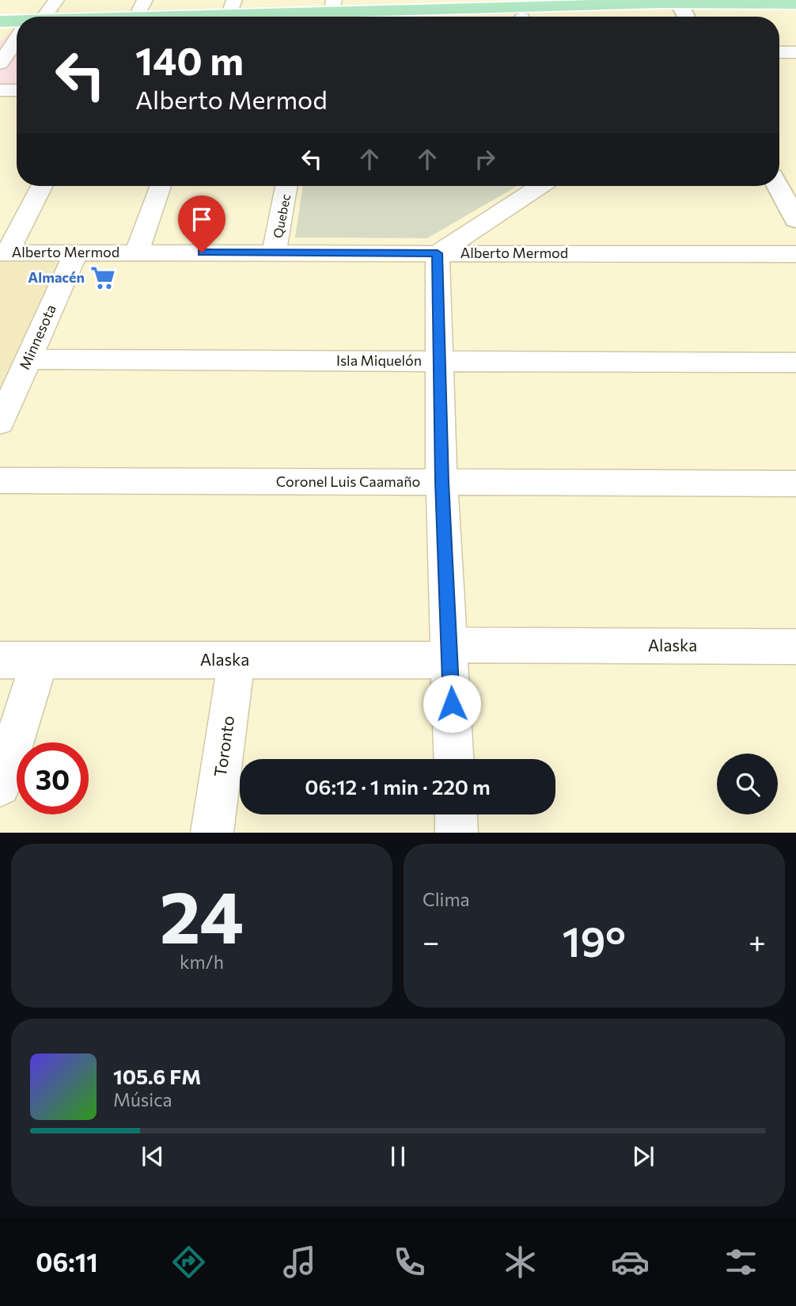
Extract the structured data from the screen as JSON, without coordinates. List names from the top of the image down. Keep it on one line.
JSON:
{"streets":{"street":["Quebec","Alberto Mermod","Minnesota","Isla Miquelón","Coronel Luis Caamaño","Alaska","Toronto"]},"crossings":[["Quebec","Alberto Mermod"],["Alberto Mermod","Minnesota"],["Minnesota","Isla Miquelón"],["Alaska","Toronto"]],"places":{"supermarket":["Almacén"]},"page":{"turn":["140 m","Alberto Mermod"],"limit":"30","trip":"06:12 · 1 min · 220 m","tile":[["24","km/h"],"Clima"],"heat":["−","19°","+"],"song":["105.6 FM","Música"],"tabs":"06:11"}}
